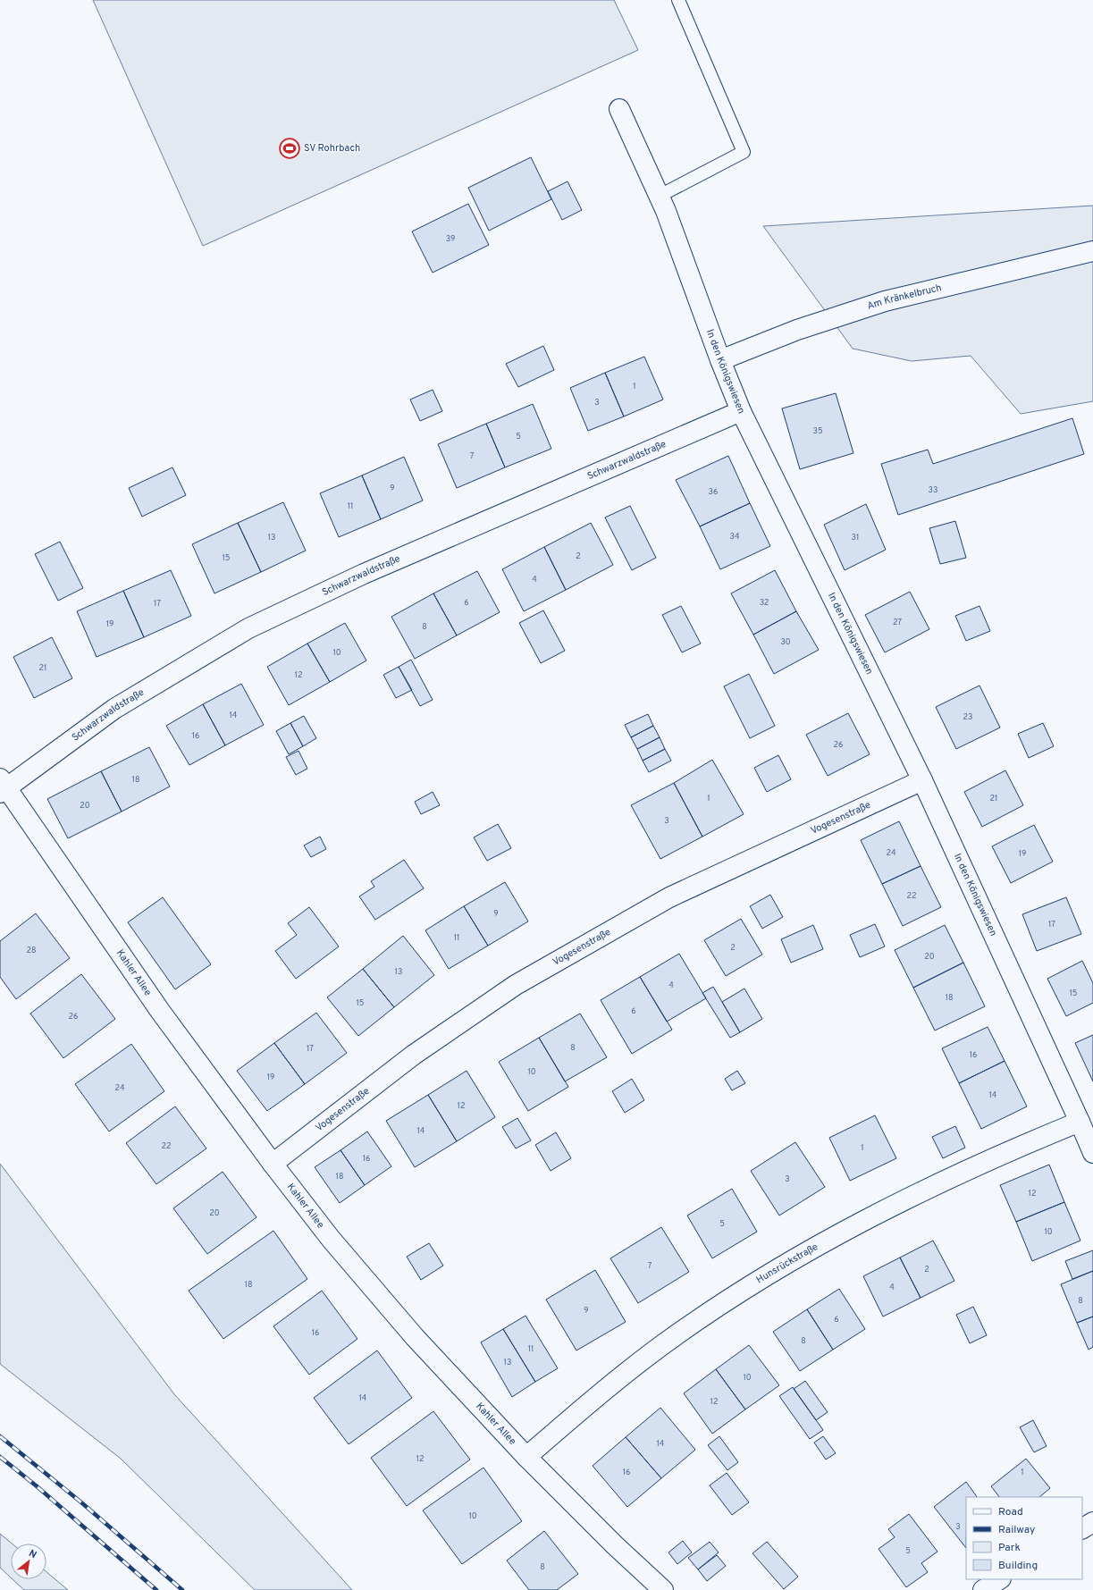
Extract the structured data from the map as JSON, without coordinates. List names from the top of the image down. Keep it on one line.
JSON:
{"streets":{"street":["Am Kränkelbruch","In den Königswiesen","Schwarzwaldstraße","Vogesenstraße","Kahler Allee","Hunsrückstraße"]},"crossings":[["Am Kränkelbruch","In den Königswiesen"],["In den Königswiesen","Schwarzwaldstraße"],["In den Königswiesen","Vogesenstraße"],["In den Königswiesen","Hunsrückstraße"],["Schwarzwaldstraße","Kahler Allee"],["Vogesenstraße","Kahler Allee"],["Kahler Allee","Hunsrückstraße"]],"places":{"sports":["SV Rohrbach"]},"house_numbers":["39","1","3","35","5","7","9","33","36","11","34","13","31","2","15","4","6","32","17","27","19","8","30","10","21","12","14","23","16","26","18","1","21","20","3","24","19","22","9","17","11","2","28","20","13","4","15","18","15","6","26","8","17","16","10","19","24","14","12","14","22","1","16","18","3","12","20","5","10","7","2","18","4","8","9","6","16","8","11","13","10","14","12","14","12","16","1","10","3","5","8"],"legend":["Road","Railway","Park","Building"],"north":"top right"}
